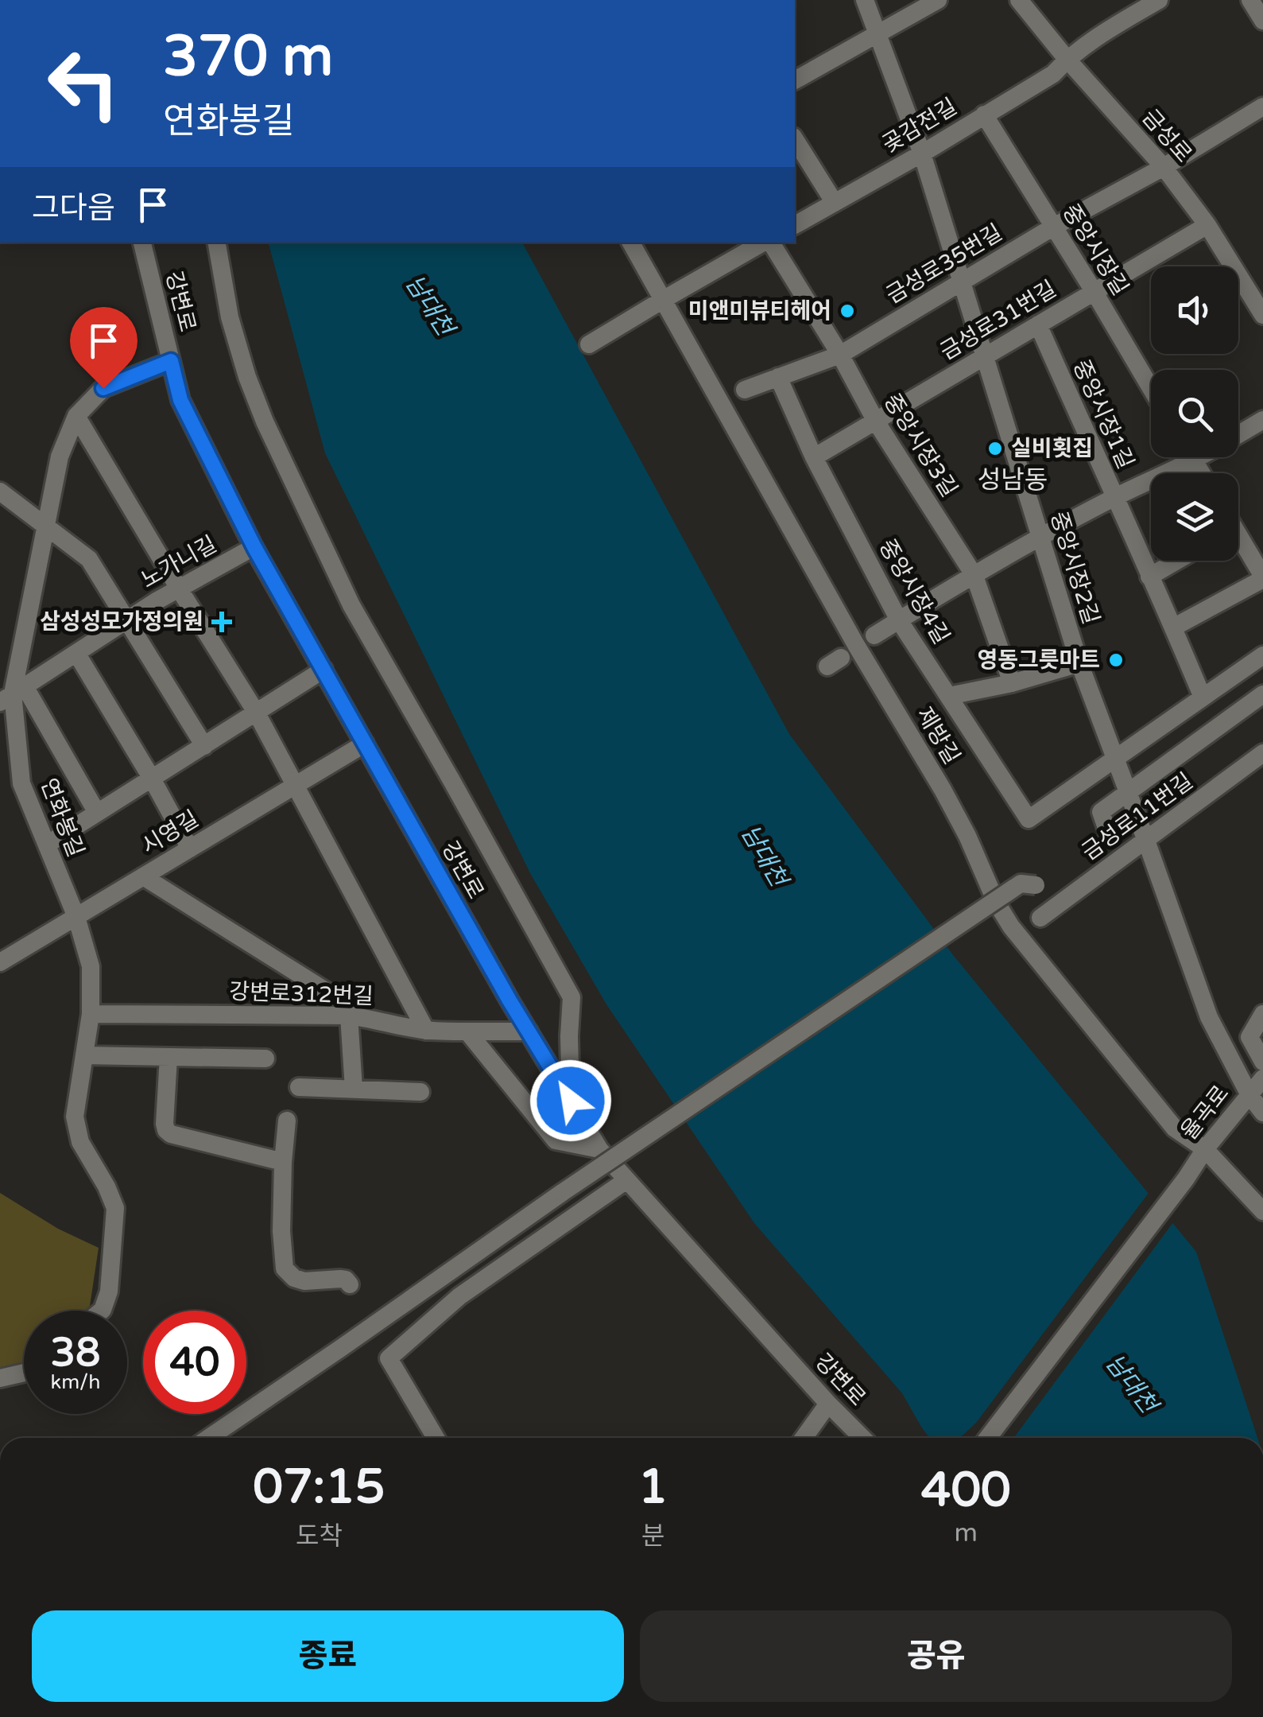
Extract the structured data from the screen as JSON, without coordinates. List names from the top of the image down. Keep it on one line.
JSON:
{"streets":{"street":["곶감전길","금성로","중앙시장길","금성로35번길","강변로","금성로31번길","중앙시장1길","중앙시장3길","노가니길","중앙시장2길","중앙시장4길","제방길","금성로11번길","연화봉길","시영길","강변로312번길","율곡로"]},"crossings":[["곶감전길","금성로"],["곶감전길","중앙시장길"],["곶감전길","중앙시장2길"],["금성로","금성로35번길"],["금성로","금성로31번길"],["중앙시장길","금성로35번길"],["중앙시장길","금성로31번길"],["금성로35번길","중앙시장3길"],["금성로35번길","중앙시장2길"],["금성로35번길","중앙시장4길"],["강변로","노가니길"],["강변로","연화봉길"],["강변로","시영길"],["강변로","강변로312번길"],["금성로31번길","중앙시장1길"],["금성로31번길","중앙시장3길"],["금성로31번길","중앙시장2길"],["금성로31번길","중앙시장4길"],["노가니길","연화봉길"],["중앙시장2길","중앙시장4길"],["중앙시장2길","금성로11번길"],["중앙시장2길","율곡로"],["제방길","율곡로"],["연화봉길","시영길"],["연화봉길","강변로312번길"]],"districts":["성남동"],"water":["남대천"],"places":{"other":["미앤미뷰티헤어","실비횟집","영동그릇마트"],"health":["삼성성모가정의원"]},"page":{"turn":["370 m","연화봉길"],"then":"그다음","speed":"38 km/h","limit":"40","eta":["07:15","도착","1","분","400","m"],"buttons":["종료","공유"]}}
